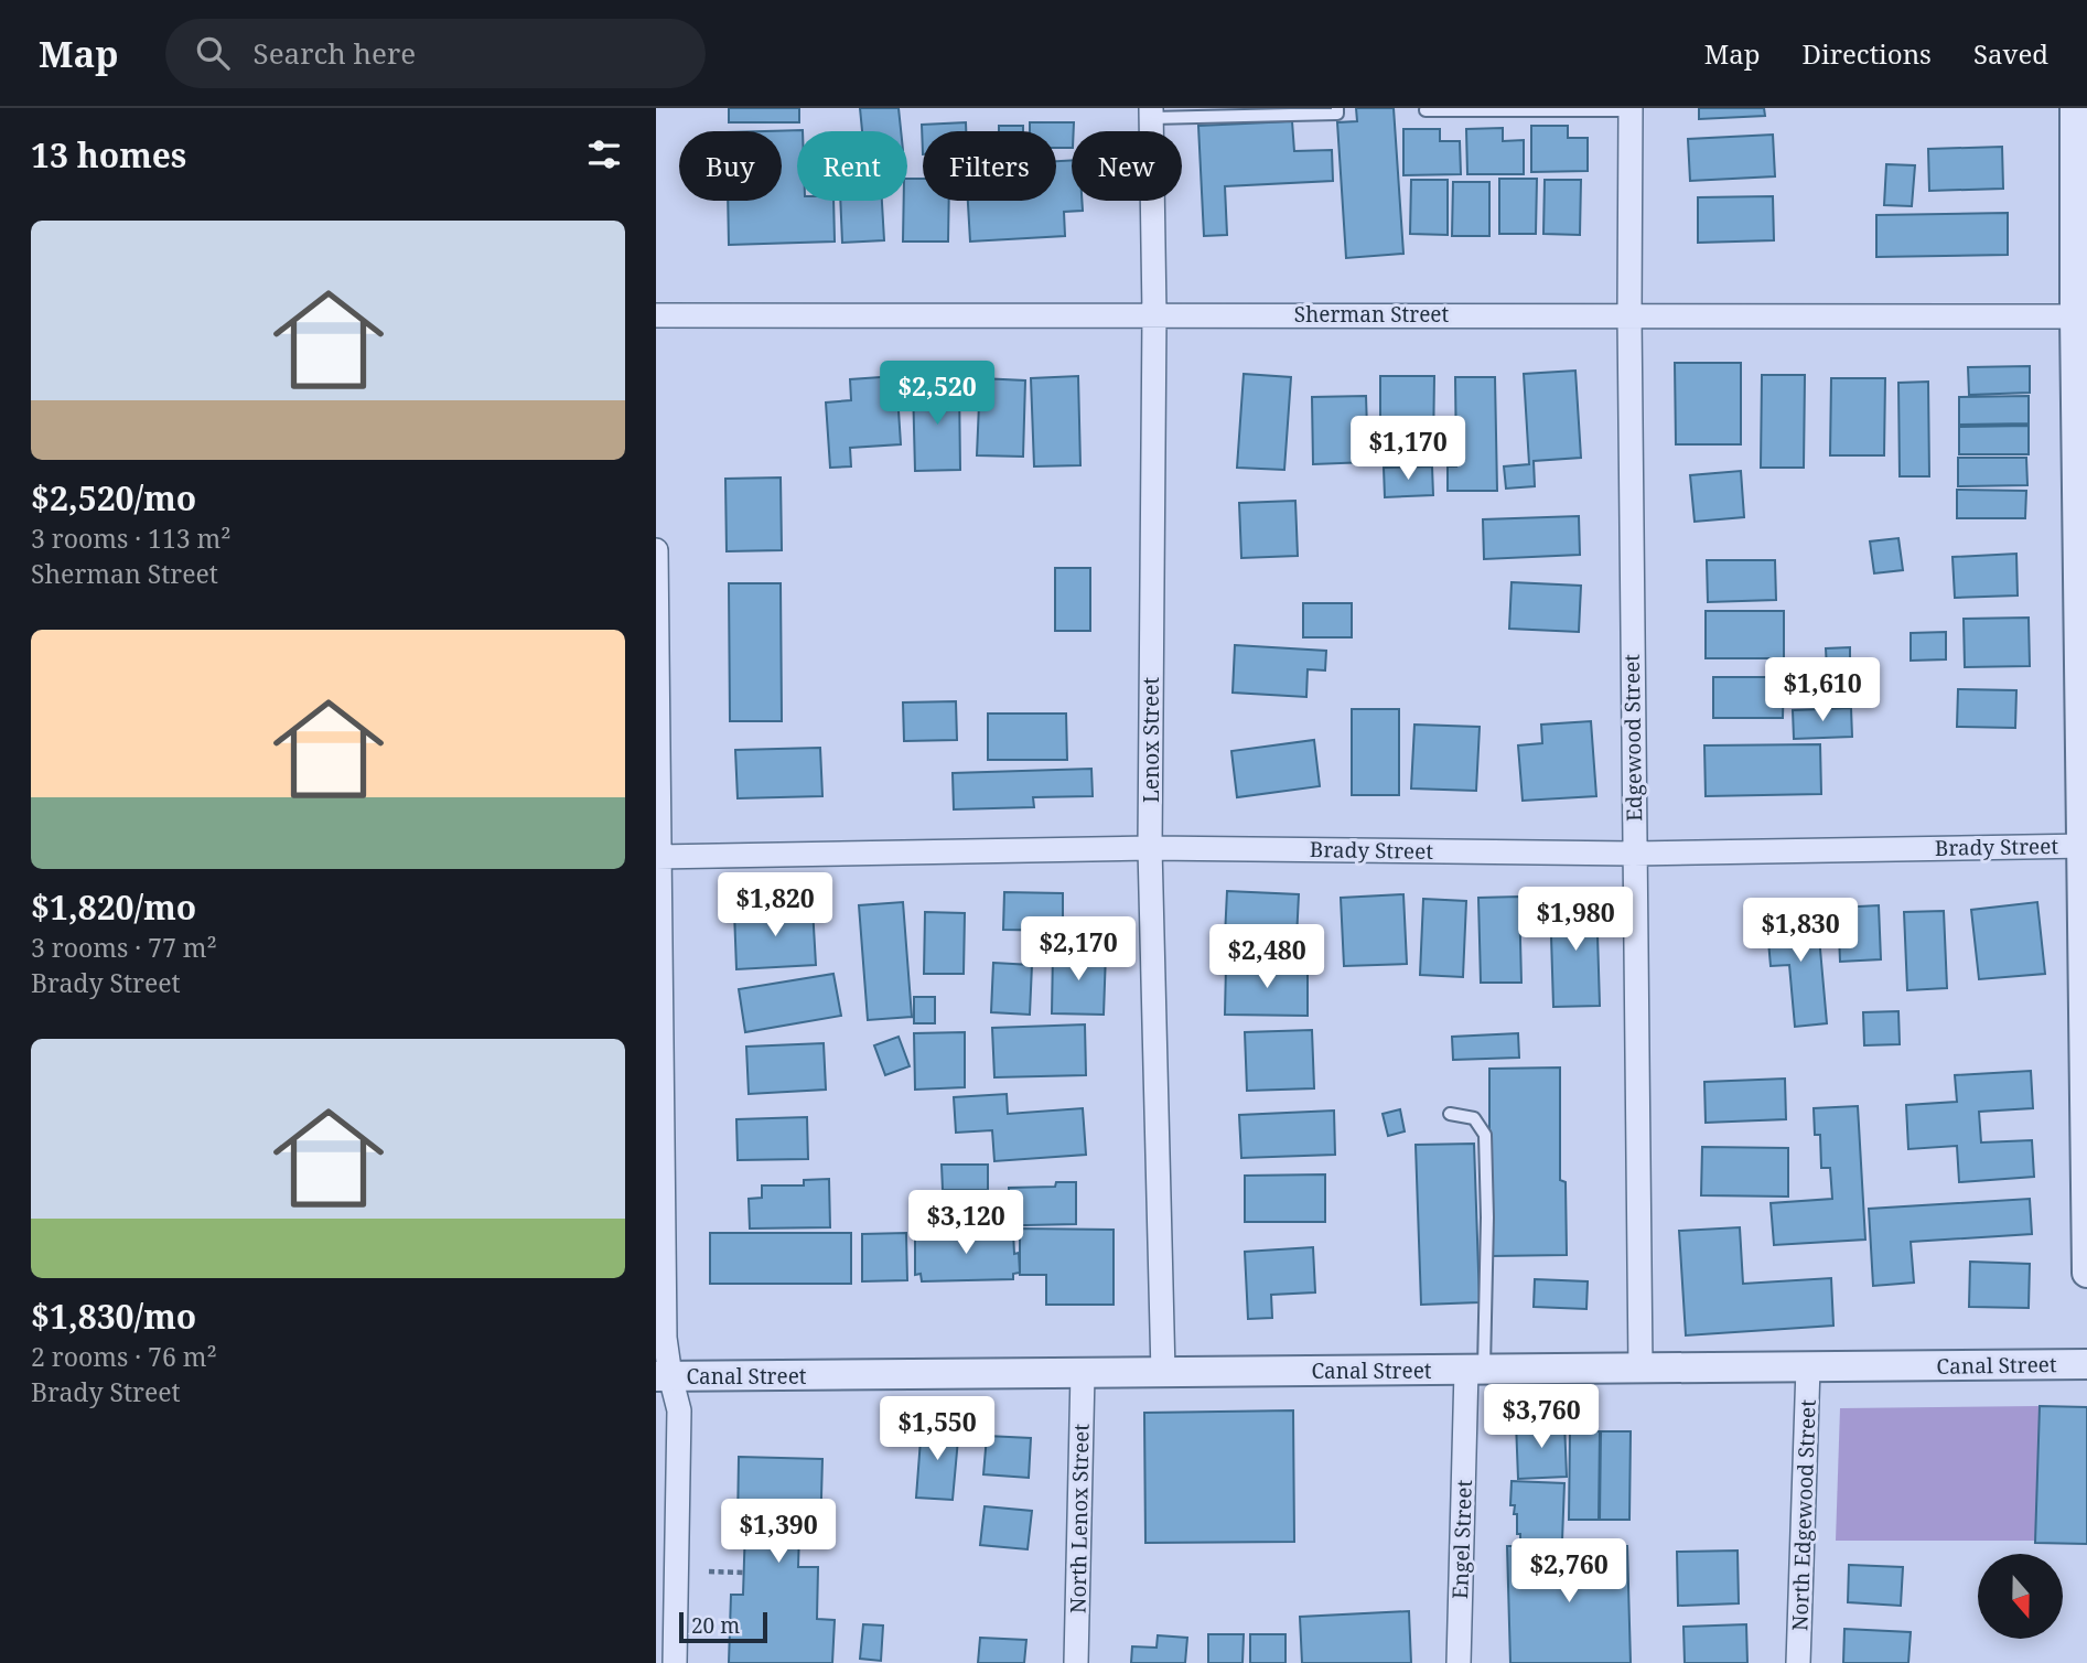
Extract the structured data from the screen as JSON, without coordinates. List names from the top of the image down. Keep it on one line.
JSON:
{"streets":{"street":["Sherman Street","Edgewood Street","Lenox Street","Brady Street","Canal Street","North Edgewood Street","North Lenox Street","Engel Street"]},"crossings":[["Sherman Street","Edgewood Street"],["Sherman Street","Lenox Street"],["Edgewood Street","Brady Street"],["Edgewood Street","Canal Street"],["Lenox Street","Brady Street"],["Lenox Street","Canal Street"],["Canal Street","North Edgewood Street"],["Canal Street","North Lenox Street"],["Canal Street","Engel Street"]],"scale_bar":"20 m","north":"bottom","page":{"header":"Map","search":"Search here","nav":["Map","Directions","Saved"],"heading":"13 homes","chip":["Buy","Rent","Filters","New"],"list":[{"name":"$2,520/mo","note":"3 rooms · 113 m² · Sherman Street"},{"name":"$1,820/mo","note":"3 rooms · 77 m² · Brady Street"},{"name":"$1,830/mo","note":"2 rooms · 76 m² · Brady Street"}],"price":["$2,520","$1,170","$1,610","$1,820","$1,980","$1,830","$2,170","$2,480","$3,120","$3,760","$1,550","$1,390","$2,760"],"scale":"20 m"}}
